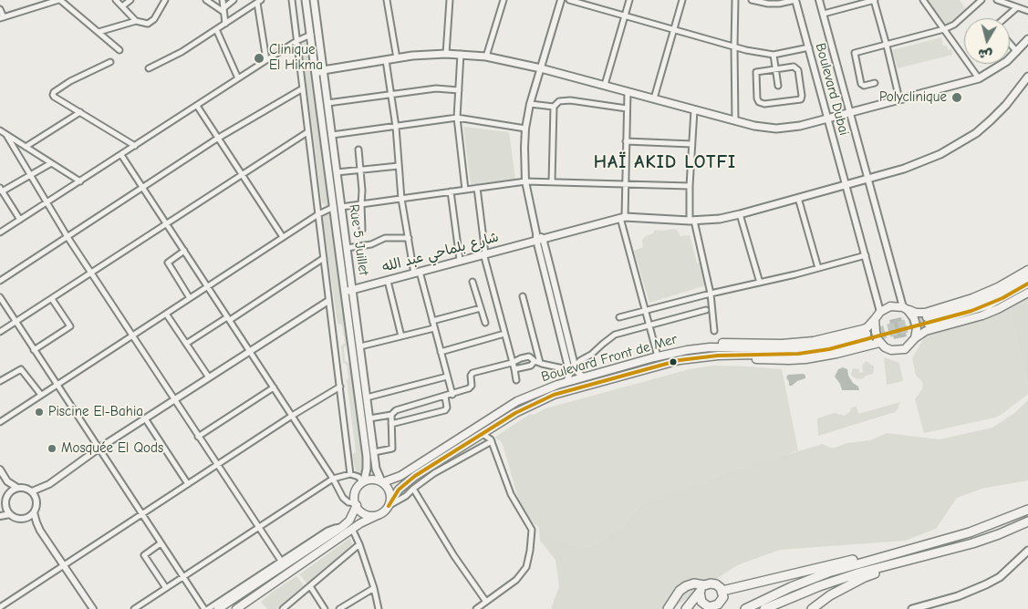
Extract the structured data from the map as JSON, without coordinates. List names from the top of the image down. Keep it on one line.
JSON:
{"streets":{"main road":["Rue 5 Juillet","شارع بلماحي عبد الله","Boulevard Front de Mer"],"street":["Boulevard Dubai"]},"crossings":[["Boulevard Dubai","شارع بلماحي عبد الله"],["Rue 5 Juillet","شارع بلماحي عبد الله"],["Rue 5 Juillet","Boulevard Front de Mer"]],"districts":["HAÏ AKID LOTFI"],"places":["Clinique El Hikma","Polyclinique","Piscine El-Bahia","Mosquée El Qods"],"north":"bottom"}
